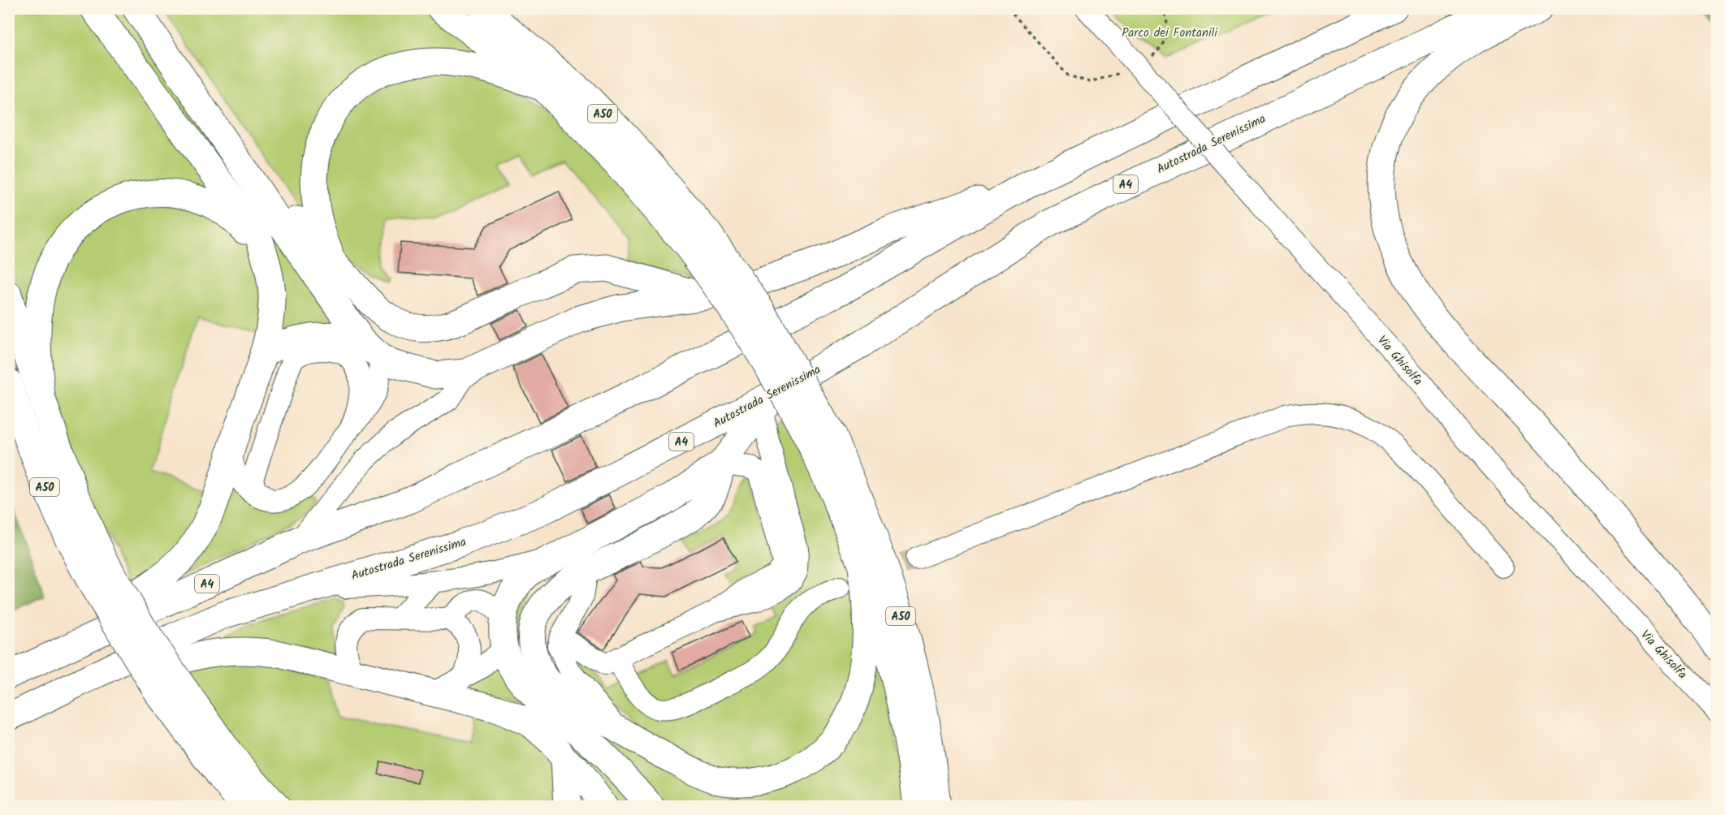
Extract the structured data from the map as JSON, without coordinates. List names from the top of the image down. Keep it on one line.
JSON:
{"streets":{"highway":["A50","Autostrada Serenissima","A4"],"street":["Via Ghisolfa"]},"parks":["Parco dei Fontanili"]}
